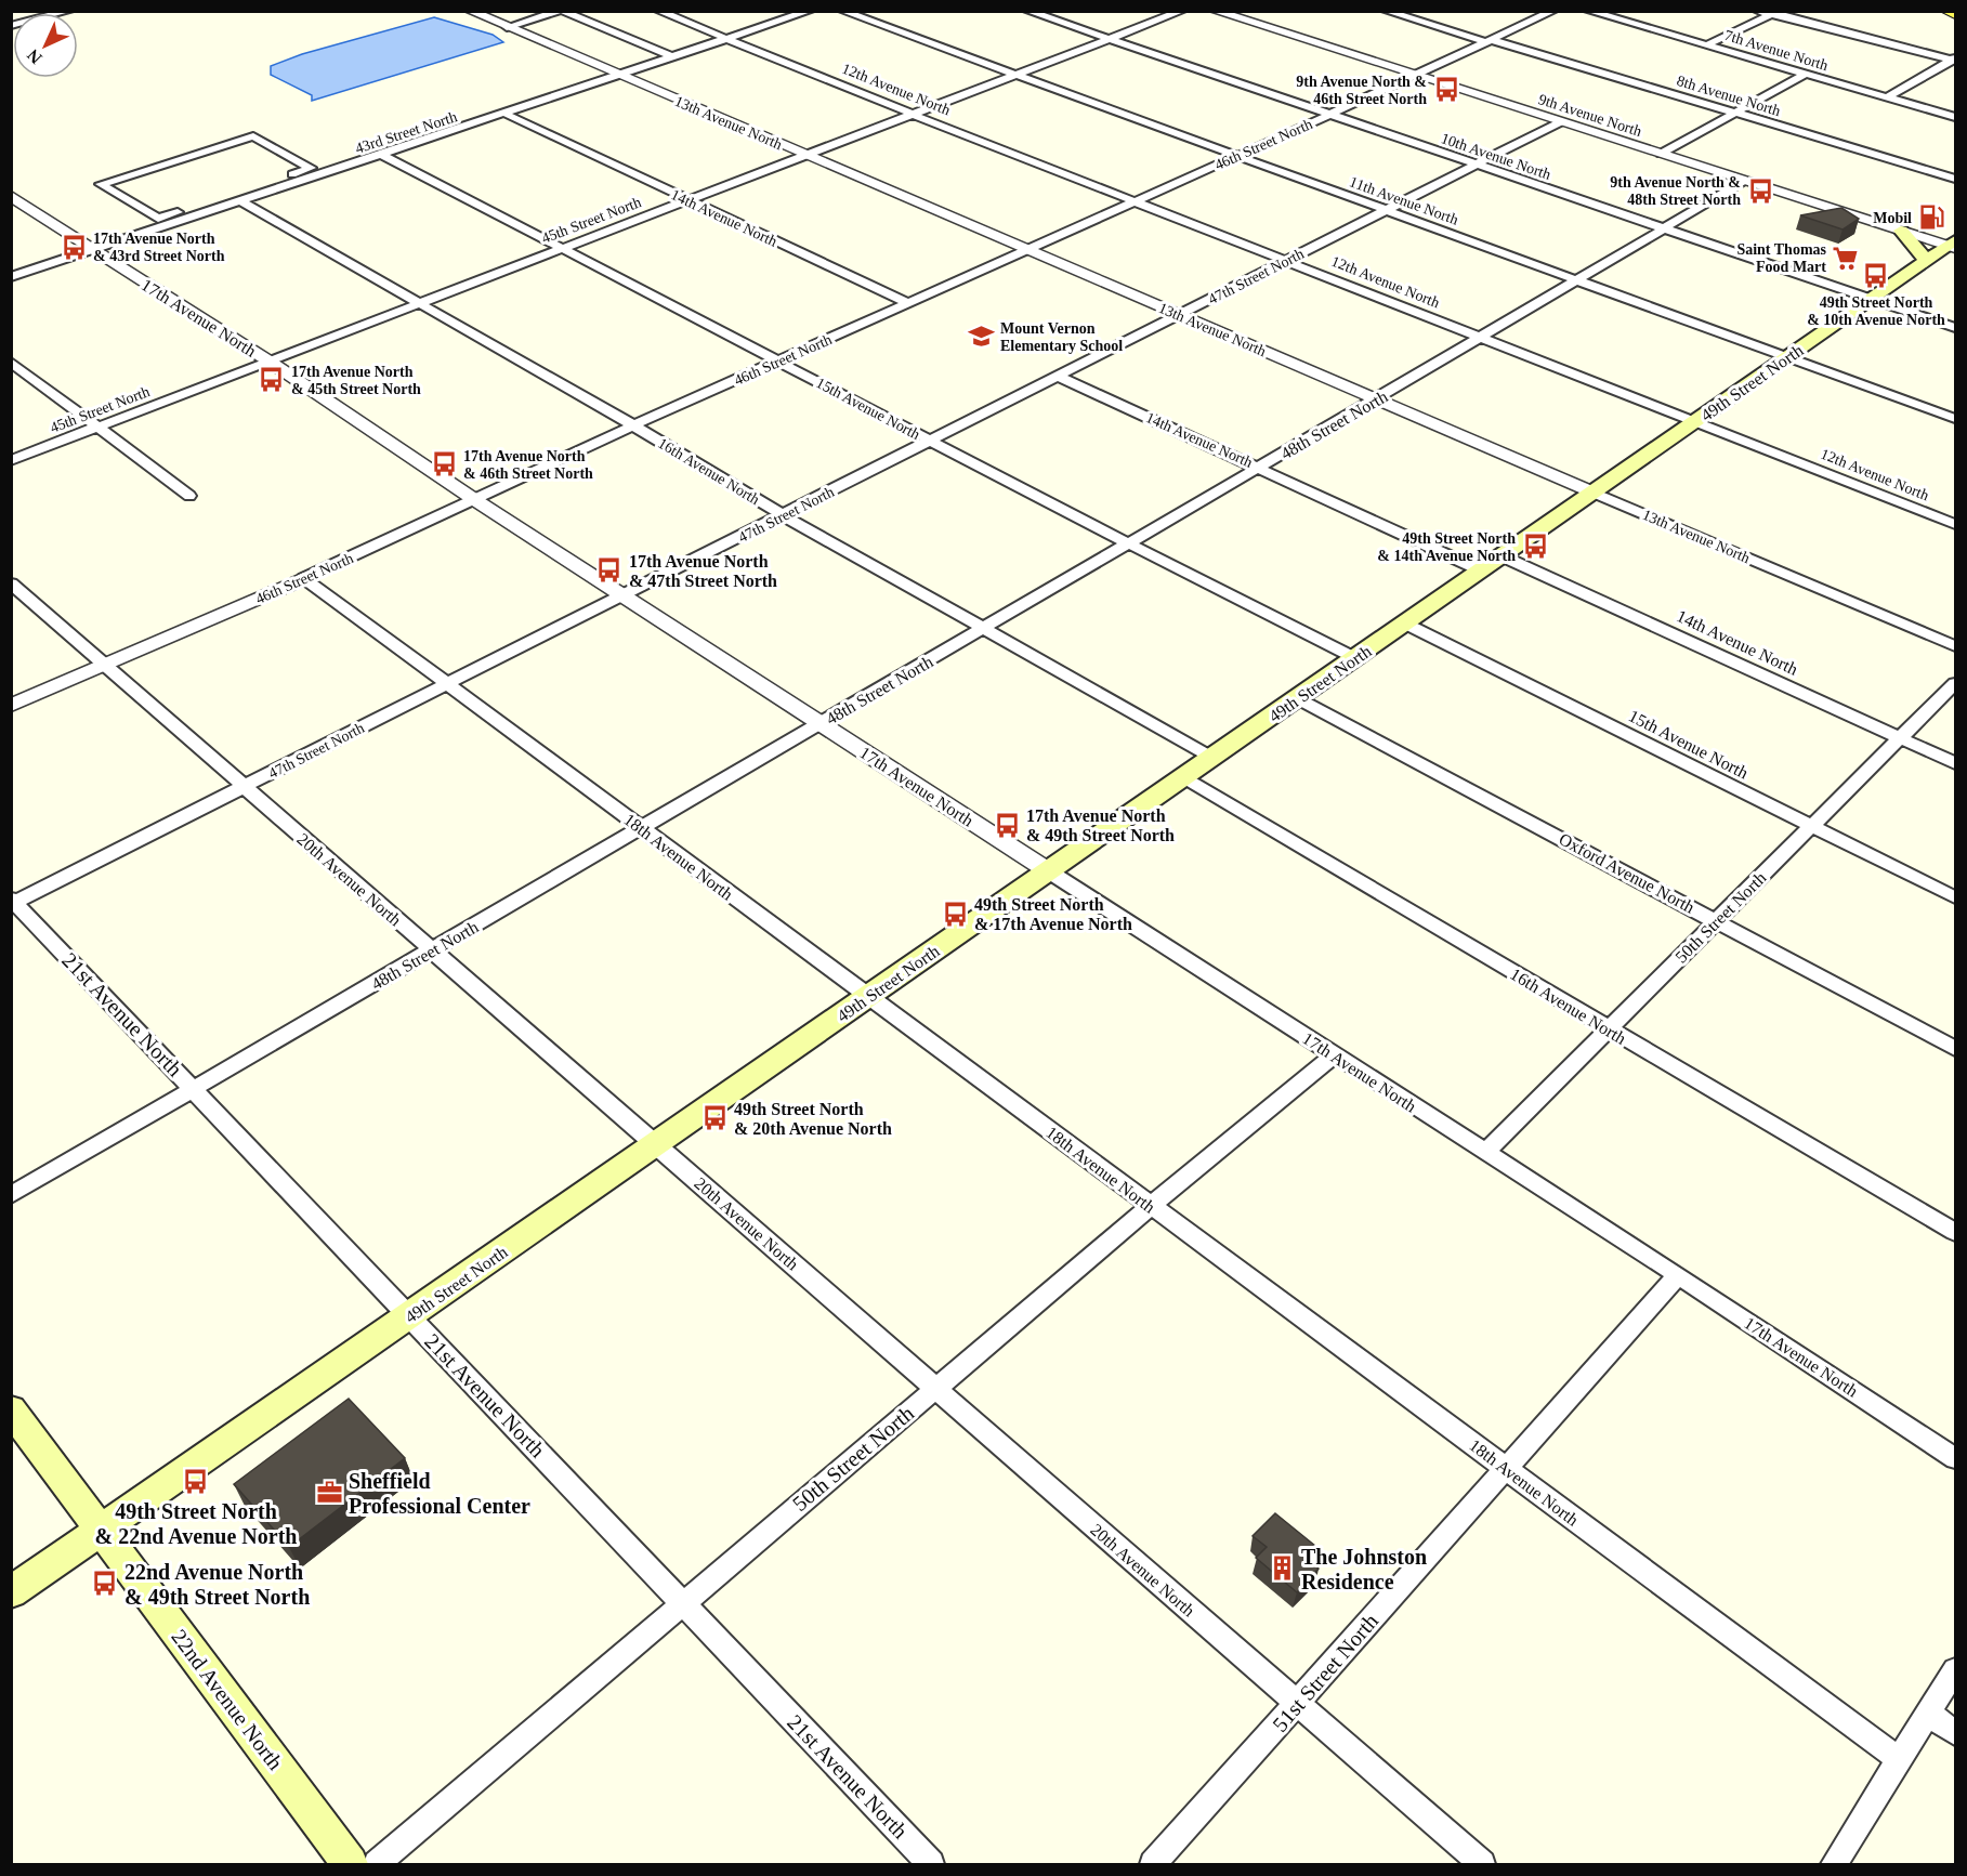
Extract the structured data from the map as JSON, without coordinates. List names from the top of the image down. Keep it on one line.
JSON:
{"streets":{"main road":["49th Street North","22nd Avenue North"],"street":["7th Avenue North","12th Avenue North","8th Avenue North","9th Avenue North","13th Avenue North","43rd Street North","46th Street North","10th Avenue North","11th Avenue North","14th Avenue North","45th Street North","47th Street North","17th Avenue North","15th Avenue North","48th Street North","16th Avenue North","18th Avenue North","Oxford Avenue North","20th Avenue North","50th Street North","21st Avenue North","51st Street North"]},"crossings":[["12th Avenue North","43rd Street North"],["12th Avenue North","46th Street North"],["12th Avenue North","45th Street North"],["12th Avenue North","47th Street North"],["12th Avenue North","49th Street North"],["12th Avenue North","48th Street North"],["8th Avenue North","46th Street North"],["9th Avenue North","46th Street North"],["9th Avenue North","47th Street North"],["9th Avenue North","49th Street North"],["9th Avenue North","48th Street North"],["13th Avenue North","43rd Street North"],["13th Avenue North","46th Street North"],["13th Avenue North","45th Street North"],["13th Avenue North","47th Street North"],["13th Avenue North","49th Street North"],["13th Avenue North","48th Street North"],["43rd Street North","14th Avenue North"],["43rd Street North","17th Avenue North"],["43rd Street North","15th Avenue North"],["43rd Street North","16th Avenue North"],["46th Street North","10th Avenue North"],["46th Street North","11th Avenue North"],["46th Street North","14th Avenue North"],["46th Street North","17th Avenue North"],["46th Street North","15th Avenue North"],["46th Street North","16th Avenue North"],["46th Street North","18th Avenue North"],["46th Street North","20th Avenue North"],["10th Avenue North","45th Street North"],["10th Avenue North","47th Street North"],["10th Avenue North","49th Street North"],["10th Avenue North","48th Street North"],["11th Avenue North","45th Street North"],["11th Avenue North","47th Street North"],["11th Avenue North","49th Street North"],["11th Avenue North","48th Street North"],["14th Avenue North","45th Street North"],["14th Avenue North","47th Street North"],["14th Avenue North","49th Street North"],["14th Avenue North","48th Street North"],["14th Avenue North","50th Street North"],["45th Street North","17th Avenue North"],["45th Street North","15th Avenue North"],["45th Street North","16th Avenue North"],["47th Street North","17th Avenue North"],["47th Street North","15th Avenue North"],["47th Street North","16th Avenue North"],["47th Street North","18th Avenue North"],["47th Street North","20th Avenue North"],["47th Street North","21st Avenue North"],["17th Avenue North","49th Street North"],["17th Avenue North","48th Street North"],["17th Avenue North","50th Street North"],["17th Avenue North","51st Street North"],["49th Street North","15th Avenue North"],["49th Street North","16th Avenue North"],["49th Street North","18th Avenue North"],["49th Street North","Oxford Avenue North"],["49th Street North","20th Avenue North"],["49th Street North","21st Avenue North"],["49th Street North","22nd Avenue North"],["15th Avenue North","48th Street North"],["15th Avenue North","50th Street North"],["48th Street North","16th Avenue North"],["48th Street North","18th Avenue North"],["48th Street North","20th Avenue North"],["48th Street North","21st Avenue North"],["16th Avenue North","50th Street North"],["18th Avenue North","50th Street North"],["18th Avenue North","51st Street North"],["Oxford Avenue North","50th Street North"],["20th Avenue North","50th Street North"],["20th Avenue North","51st Street North"],["50th Street North","21st Avenue North"]],"places":{"bus stop":["9th Avenue North & 46th Street North","9th Avenue North & 48th Street North","17th Avenue North & 43rd Street North","49th Street North & 10th Avenue North","17th Avenue North & 45th Street North","17th Avenue North & 46th Street North","49th Street North & 14th Avenue North","17th Avenue North & 47th Street North","17th Avenue North & 49th Street North","49th Street North & 17th Avenue North","49th Street North & 20th Avenue North","49th Street North & 22nd Avenue North","22nd Avenue North & 49th Street North"],"fuel station":["Mobil"],"supermarket":["Saint Thomas Food Mart"],"school or university":["Mount Vernon Elementary School"],"office":["Sheffield Professional Center"],"building":["The Johnston Residence"]},"north":"bottom left"}
